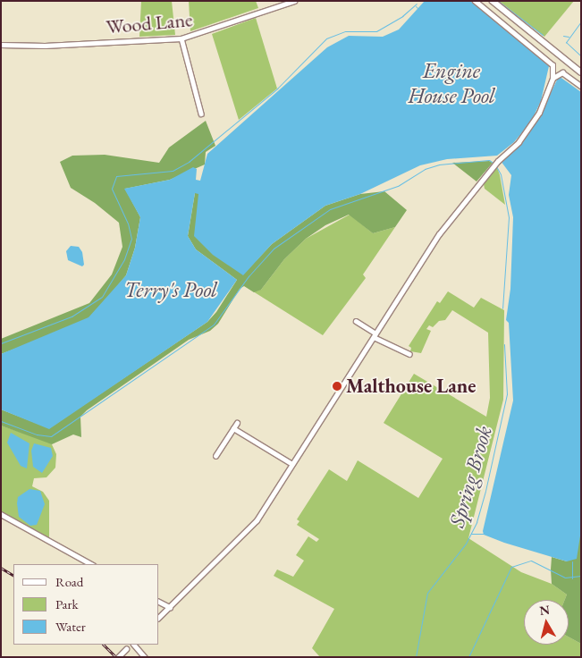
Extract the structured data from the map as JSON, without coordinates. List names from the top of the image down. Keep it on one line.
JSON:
{"streets":{"street":["Wood Lane"]},"water":["Engine House Pool","Terry's Pool","Spring Brook"],"places":["Malthouse Lane"],"legend":["Road","Park","Water"],"north":"top"}
